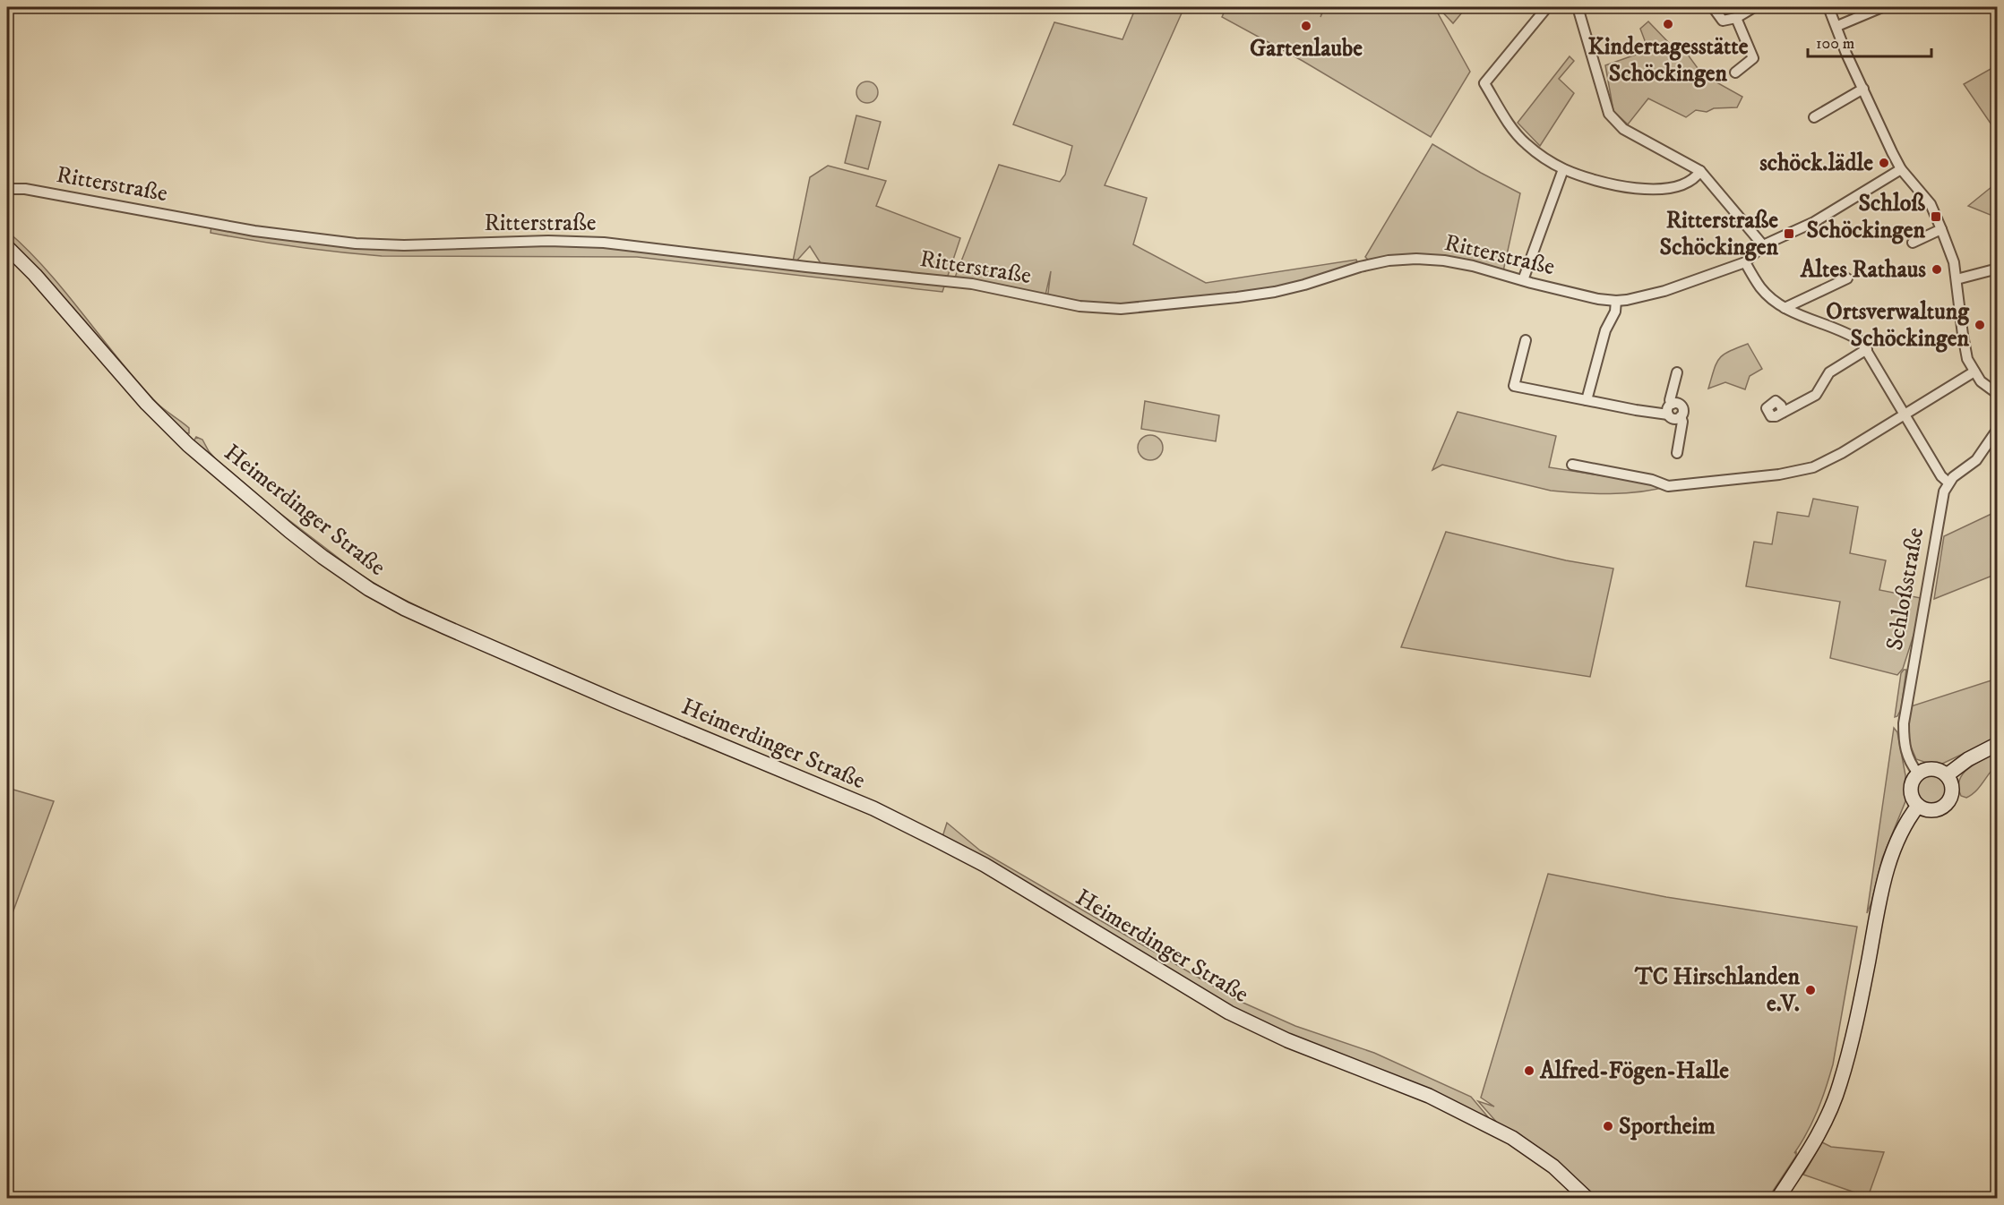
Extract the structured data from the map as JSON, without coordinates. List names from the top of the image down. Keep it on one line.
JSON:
{"streets":{"main road":["Heimerdinger Straße"],"street":["Ritterstraße","Schloßstraße"]},"places":{"other":["Kindertagesstätte Schöckingen","Gartenlaube","schöck.lädle","Altes Rathaus","Ortsverwaltung Schöckingen","TC Hirschlanden e.V.","Alfred-Fögen-Halle","Sportheim"],"transit":["Schloß Schöckingen","Ritterstraße Schöckingen"]},"scale_bar":"100 m"}
